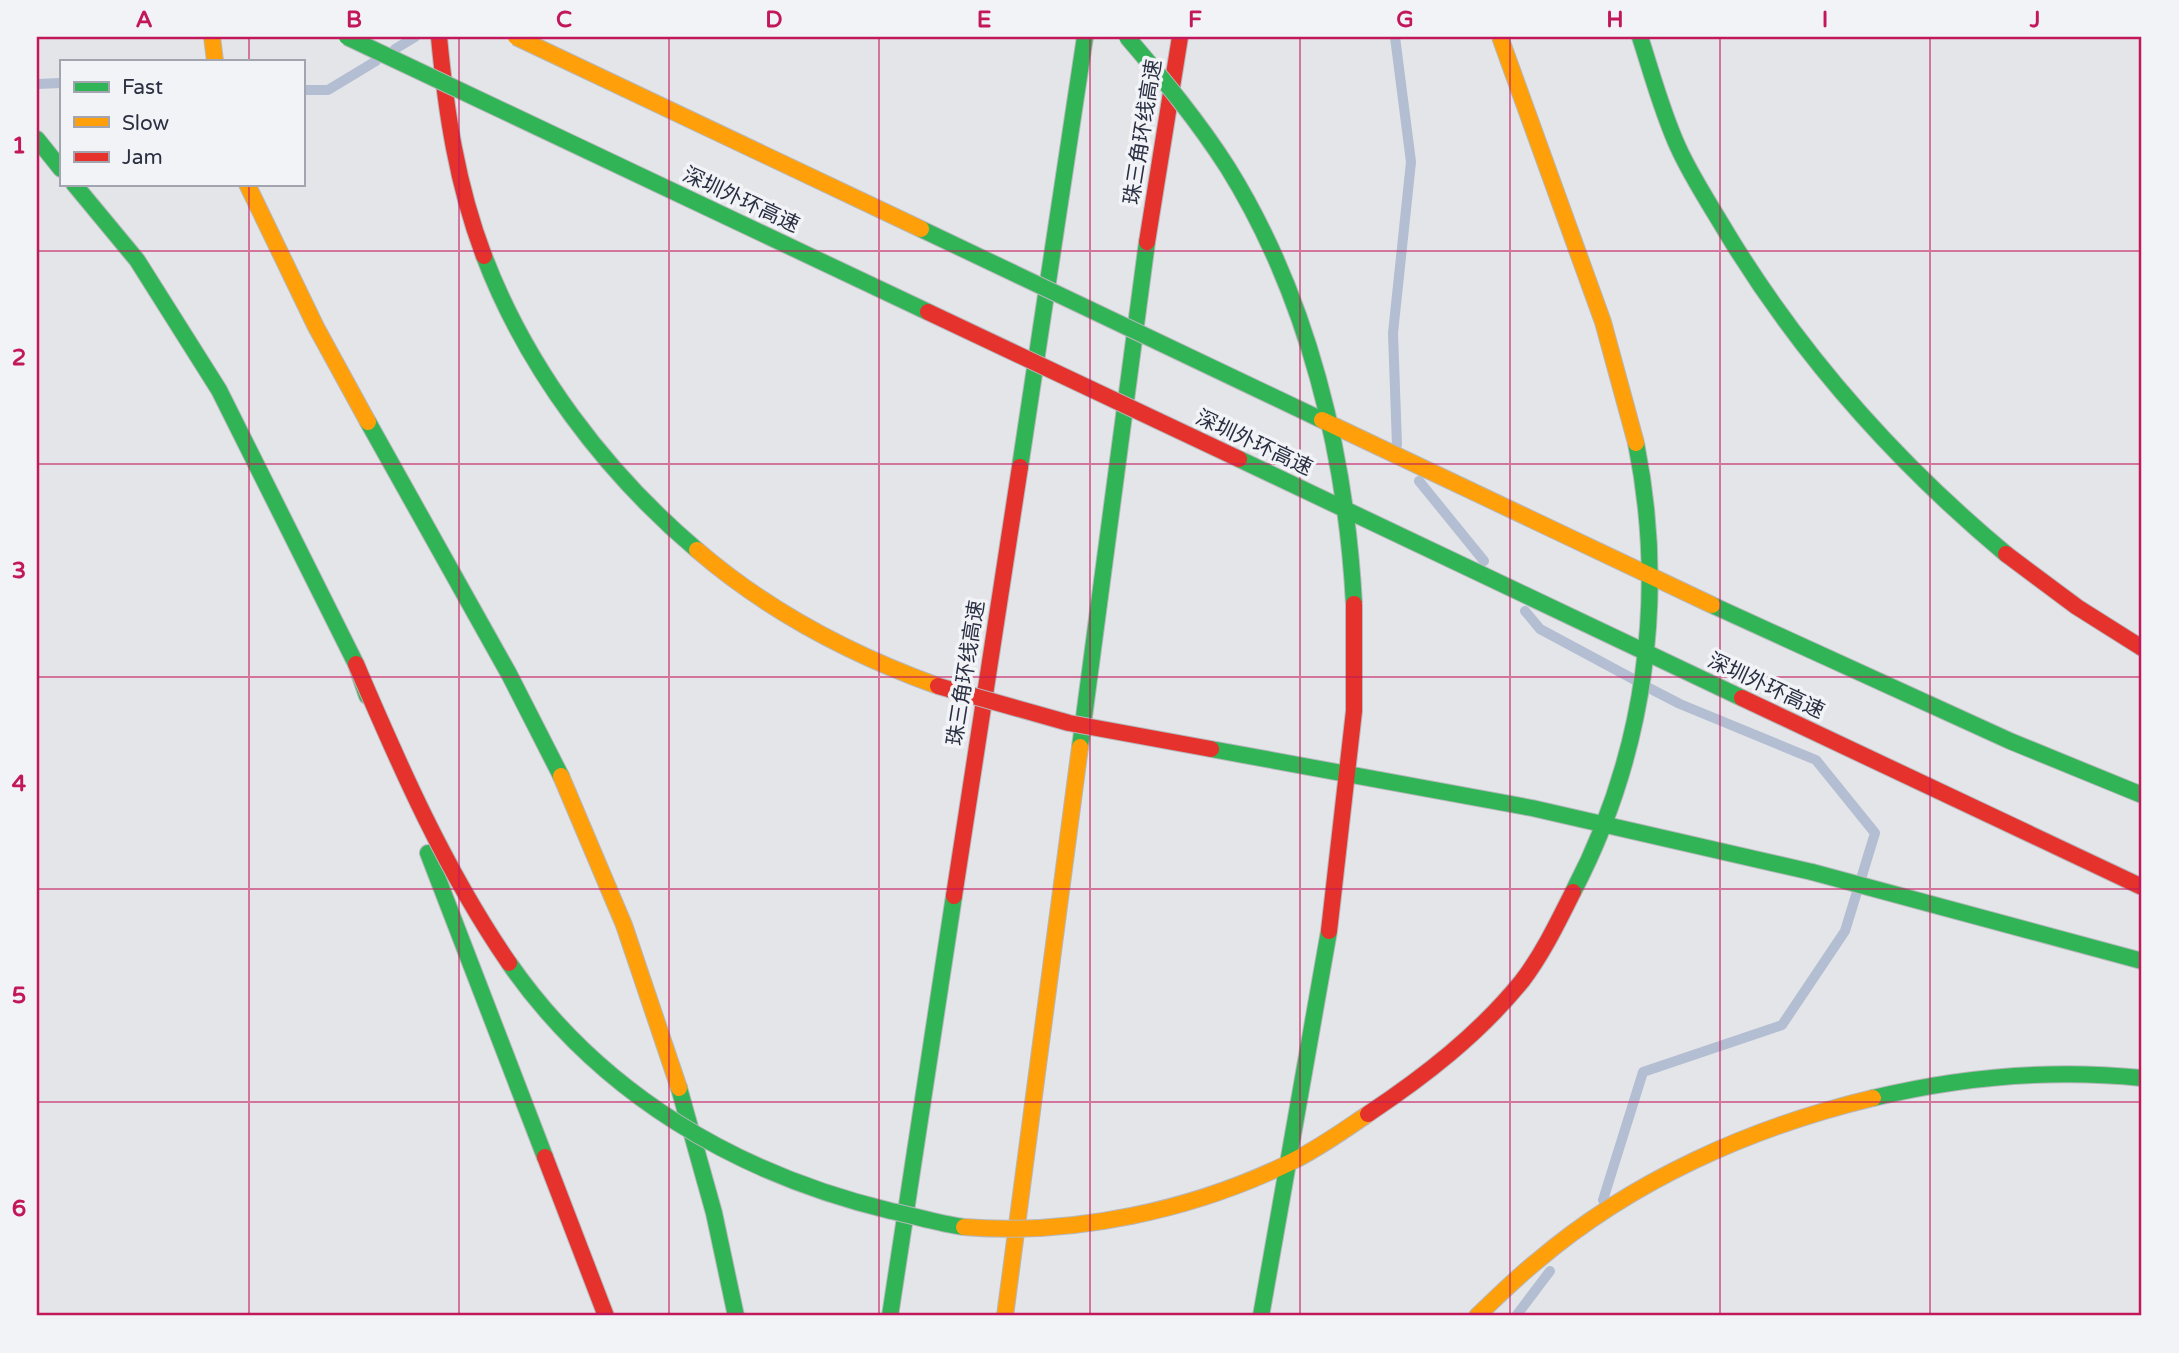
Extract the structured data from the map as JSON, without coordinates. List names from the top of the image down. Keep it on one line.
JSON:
{"streets":{"highway":["珠三角环线高速","深圳外环高速"]},"legend":["Fast","Slow","Jam"],"grid":{"columns":["A","B","C","D","E","F","G","H","I","J"],"rows":["1","2","3","4","5","6"]}}
